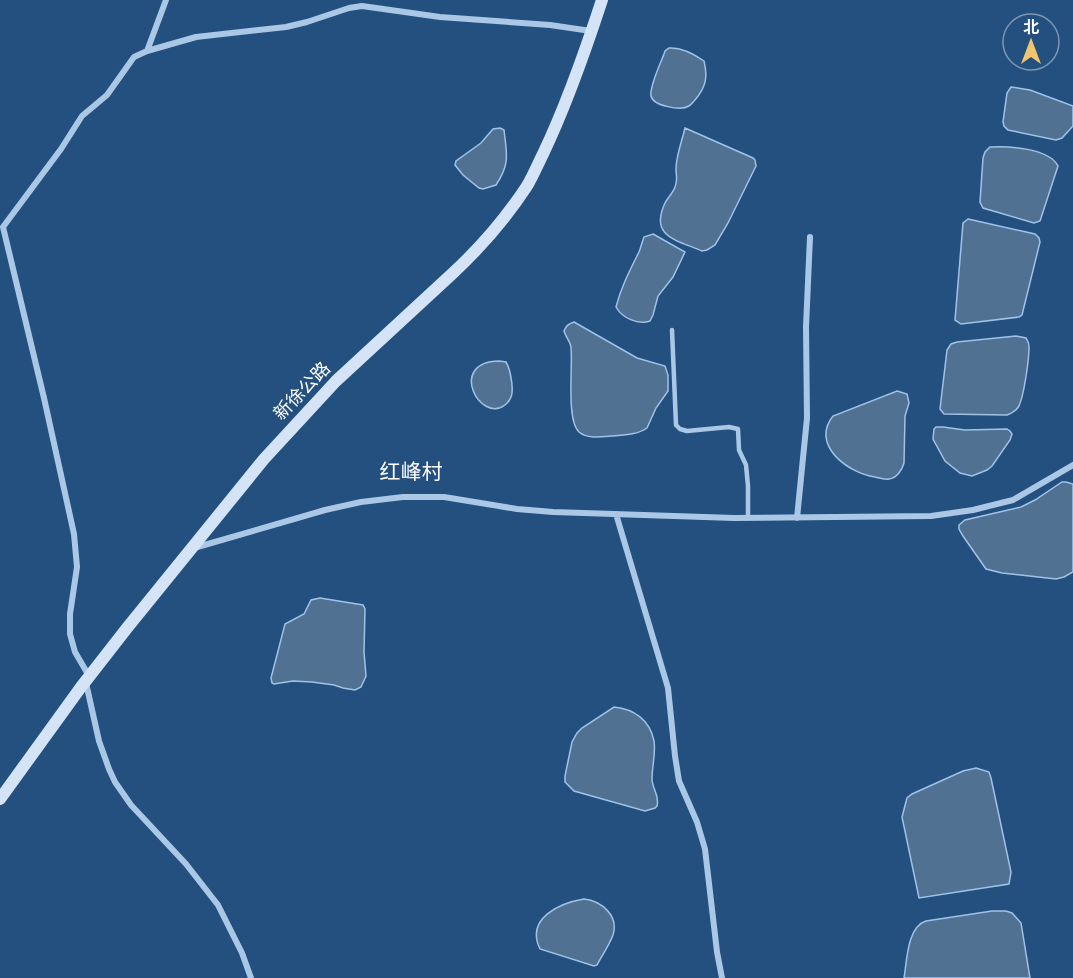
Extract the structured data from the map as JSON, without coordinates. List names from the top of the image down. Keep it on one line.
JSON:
{"streets":{"main road":["新徐公路"]},"districts":["红峰村"],"north":"top"}
